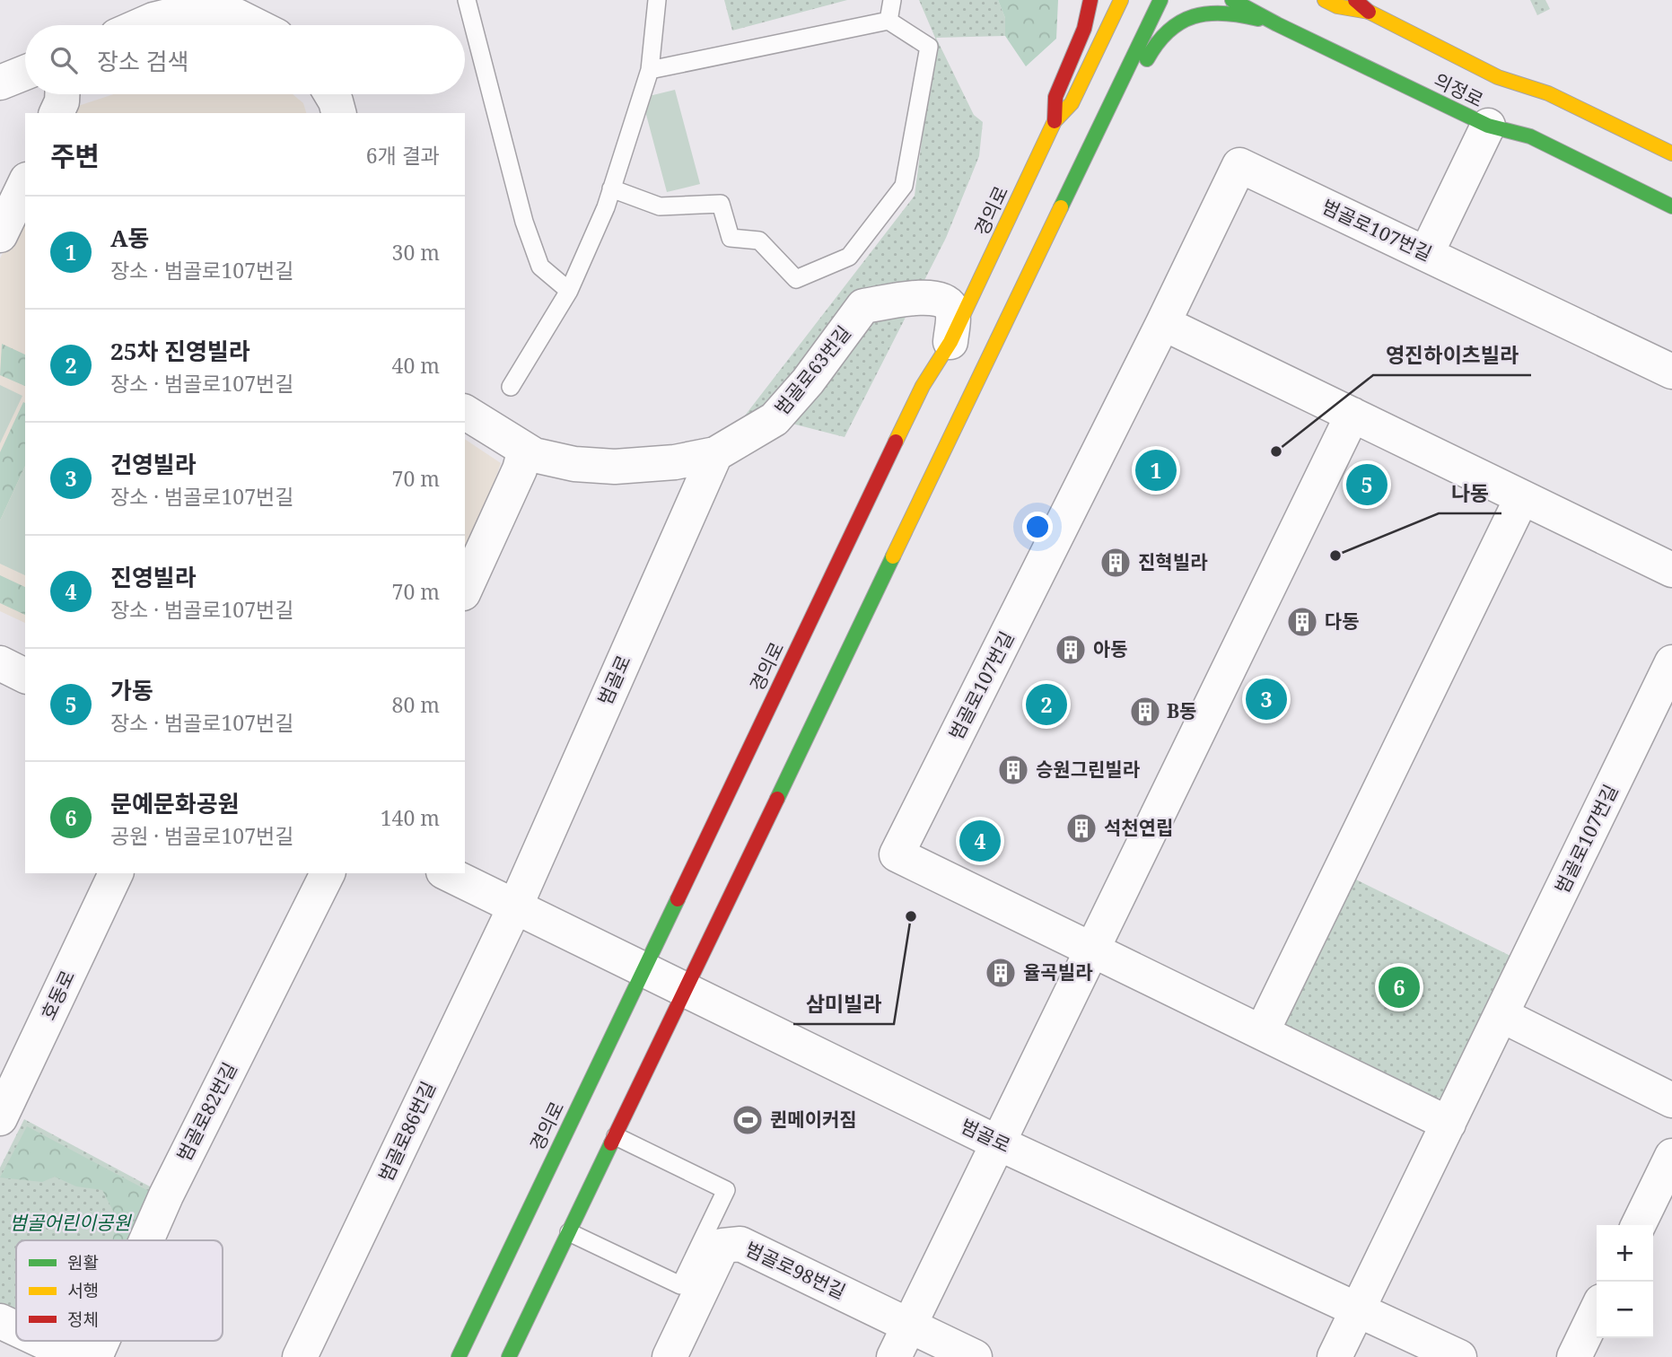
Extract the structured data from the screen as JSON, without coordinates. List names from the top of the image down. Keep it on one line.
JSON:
{"streets":{"main road":["의정로","경의로"],"street":["범골로107번길","범골로63번길","범골로","호동로","범골로82번길","범골로86번길","범골로98번길"]},"crossings":[["경의로","범골로63번길"],["경의로","범골로"],["범골로107번길","범골로"],["범골로63번길","범골로"],["범골로","범골로86번길"]],"parks":["범골어린이공원"],"places":{"other":["영진하이츠빌라","나동","삼미빌라"],"building":["진혁빌라","다동","아동","B동","승원그린빌라","석천연립","율곡빌라"],"sports":["퀸메이커짐"]},"legend":["원활","서행","정체"],"page":{"search":"장소 검색","heading":["주변","6개 결과"],"list":[{"mark":"1","name":"A동","note":"장소 · 범골로107번길","value":"30 m"},{"mark":"2","name":"25차 진영빌라","note":"장소 · 범골로107번길","value":"40 m"},{"mark":"3","name":"건영빌라","note":"장소 · 범골로107번길","value":"70 m"},{"mark":"4","name":"진영빌라","note":"장소 · 범골로107번길","value":"70 m"},{"mark":"5","name":"가동","note":"장소 · 범골로107번길","value":"80 m"},{"mark":"6","name":"문예문화공원","note":"공원 · 범골로107번길","value":"140 m"}],"pins":["1","5","3","2","4","6"],"map_buttons":["+","−"]}}
